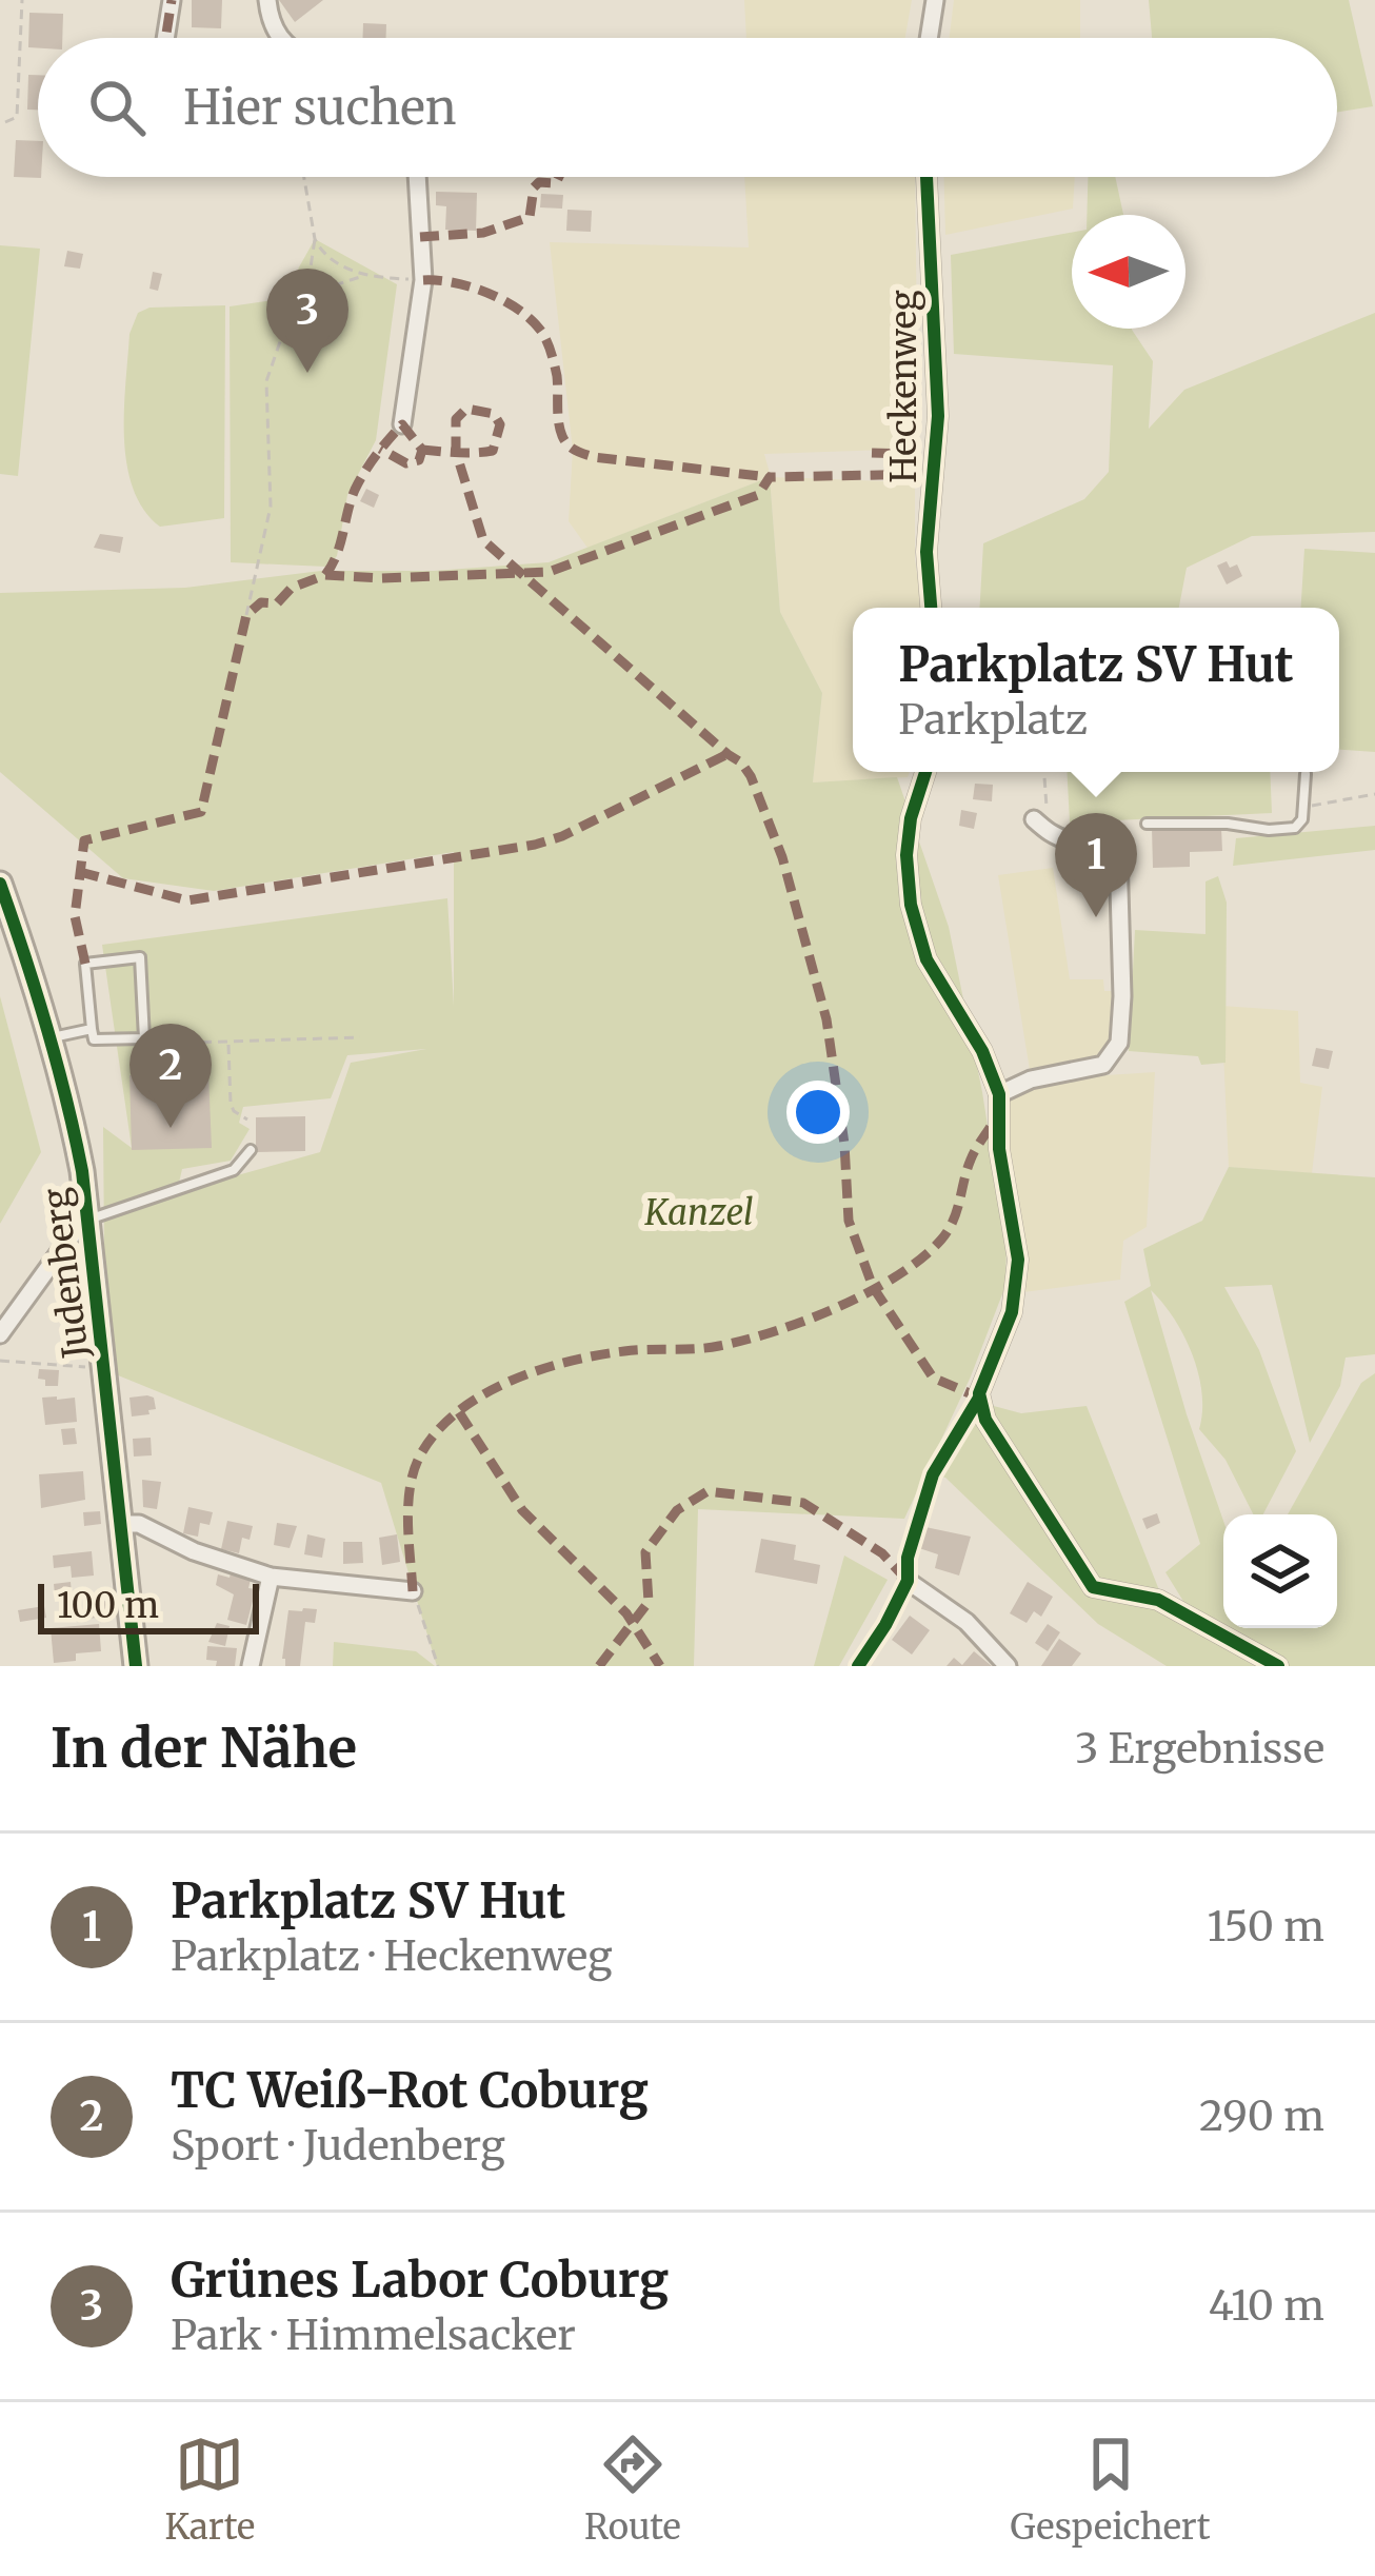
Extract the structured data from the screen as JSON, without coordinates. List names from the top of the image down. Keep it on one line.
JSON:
{"streets":{"street":["Heckenweg","Judenberg"]},"parks":["Kanzel"],"scale_bar":"100 m","north":"left","page":{"search":"Hier suchen","pins":["3","1","2"],"popup":["Parkplatz SV Hut","Parkplatz"],"scale":"100 m","heading":["In der Nähe","3 Ergebnisse"],"list":[{"mark":"1","name":"Parkplatz SV Hut","note":"Parkplatz · Heckenweg","value":"150 m"},{"mark":"2","name":"TC Weiß-Rot Coburg","note":"Sport · Judenberg","value":"290 m"},{"mark":"3","name":"Grünes Labor Coburg","note":"Park · Himmelsacker","value":"410 m"}],"nav":["Karte","Route","Gespeichert"]}}
